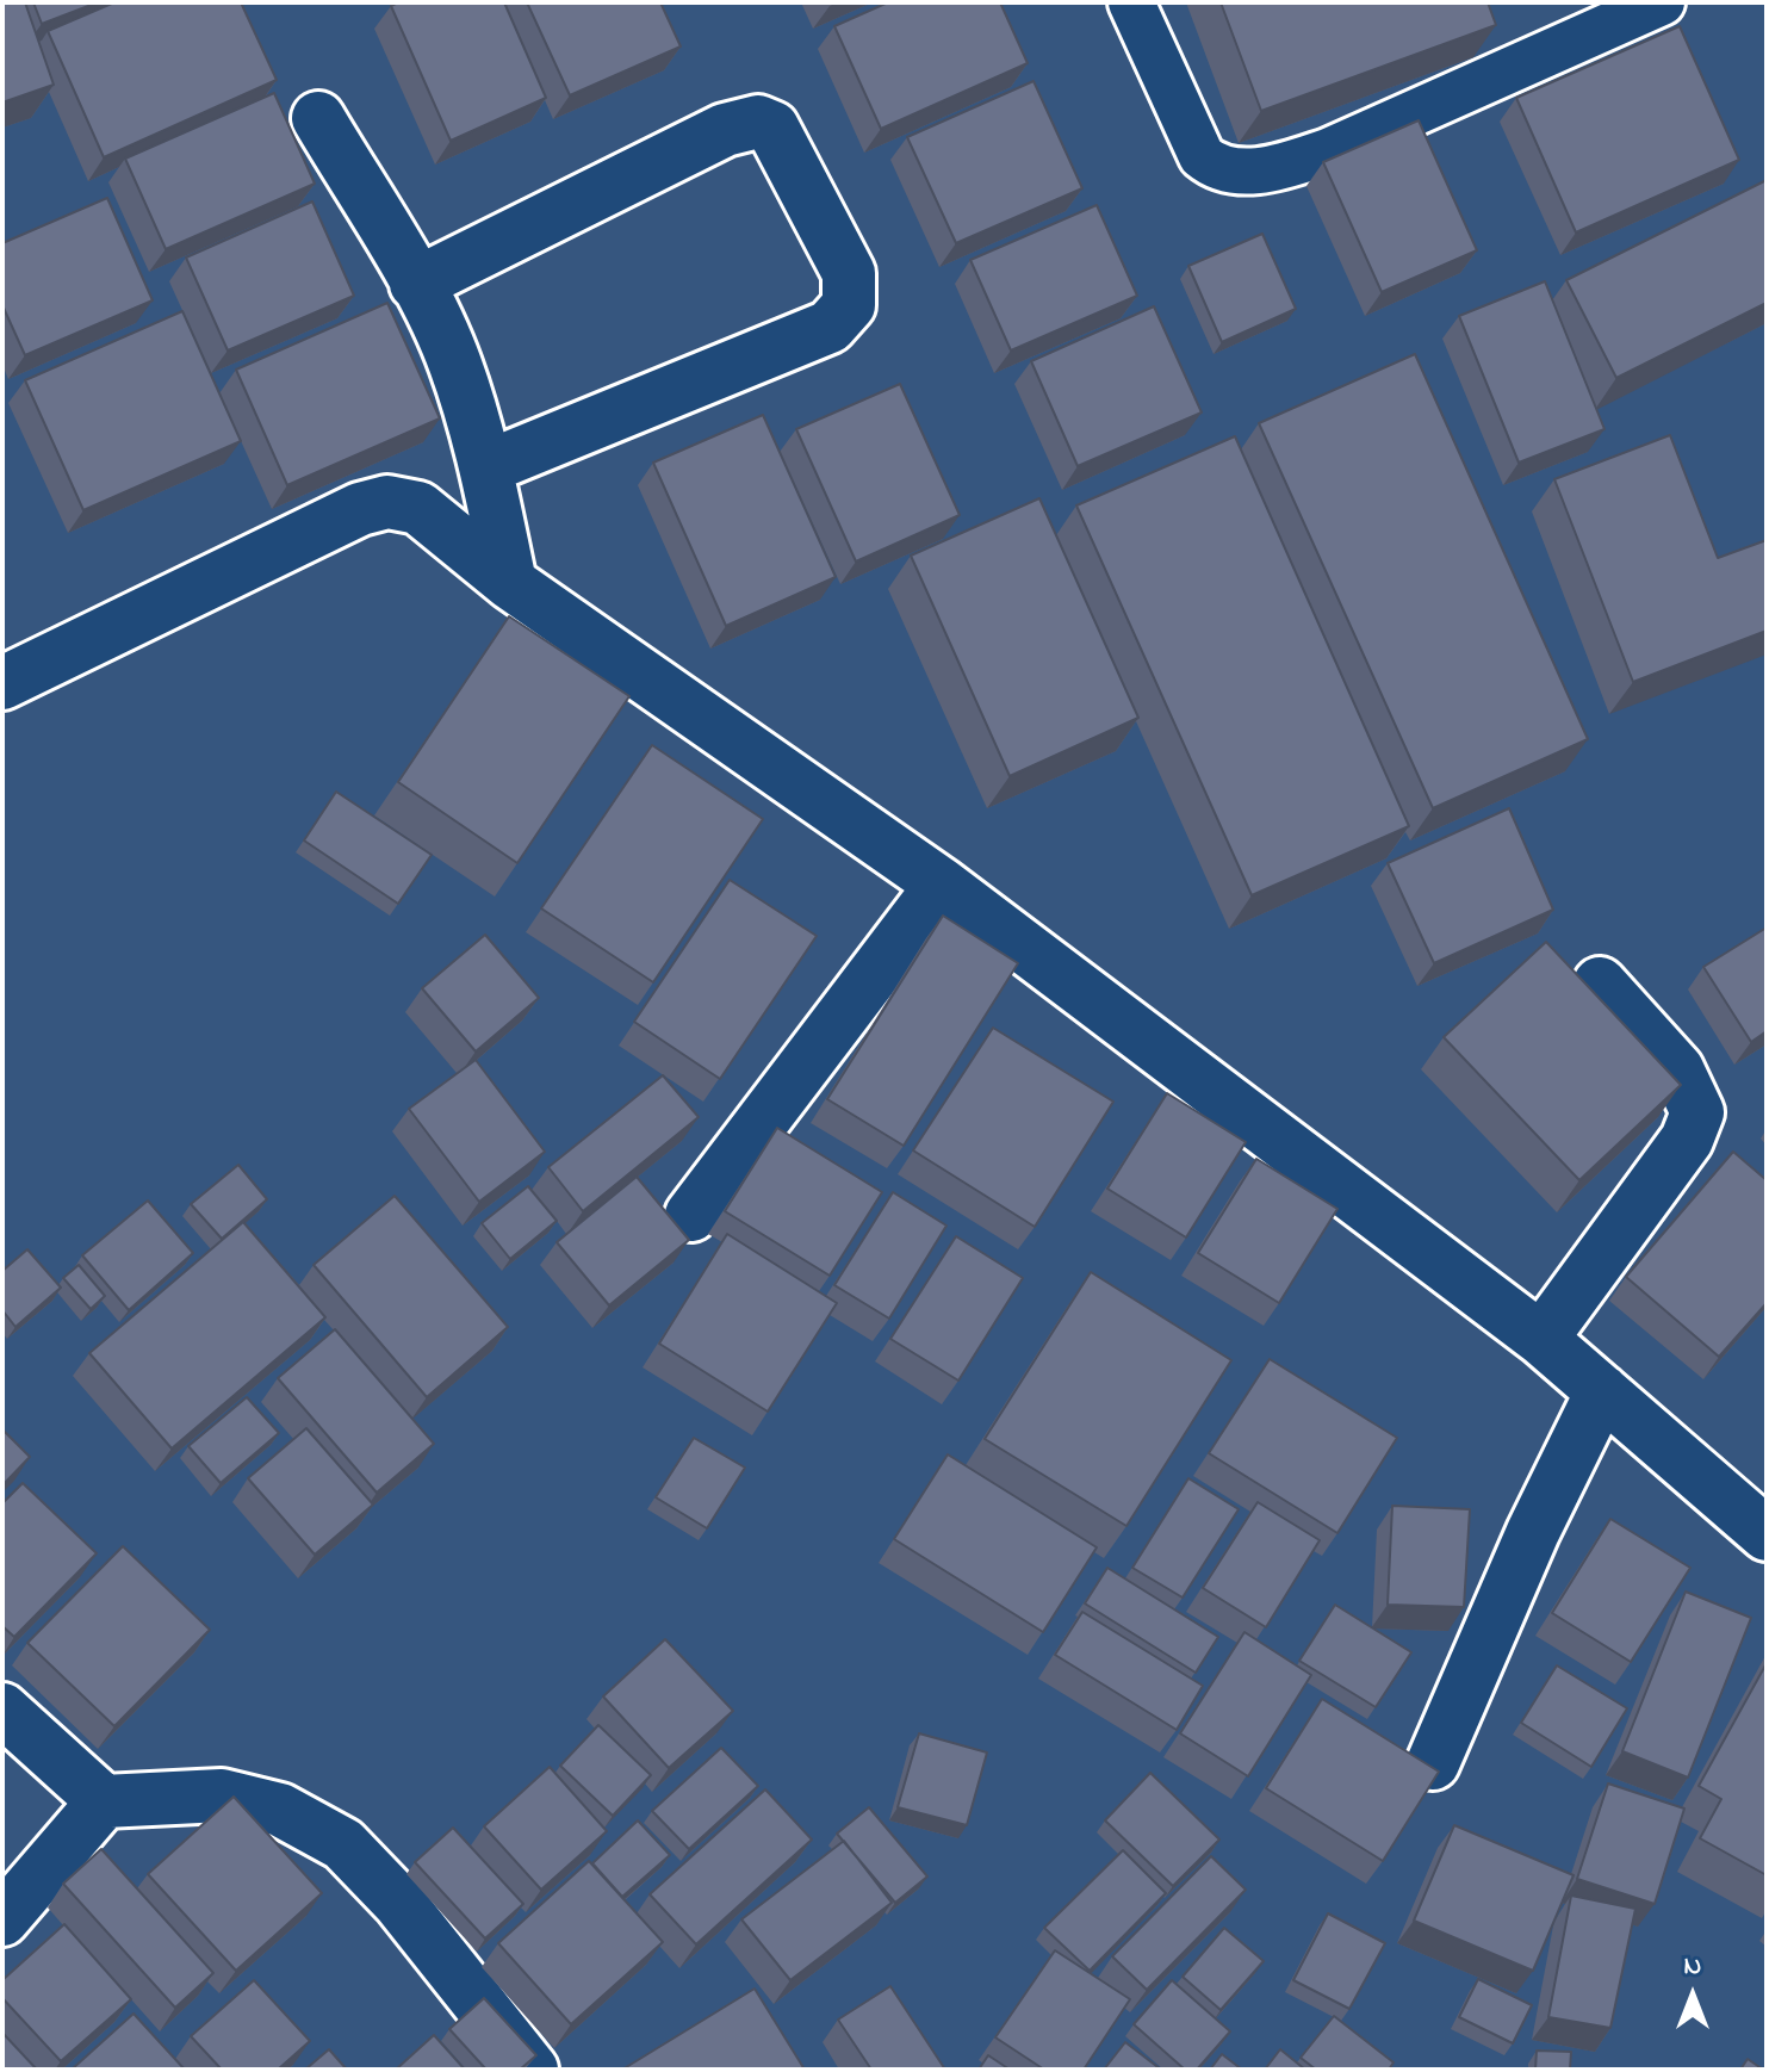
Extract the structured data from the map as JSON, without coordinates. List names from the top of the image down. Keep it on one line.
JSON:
{"north":"top"}
